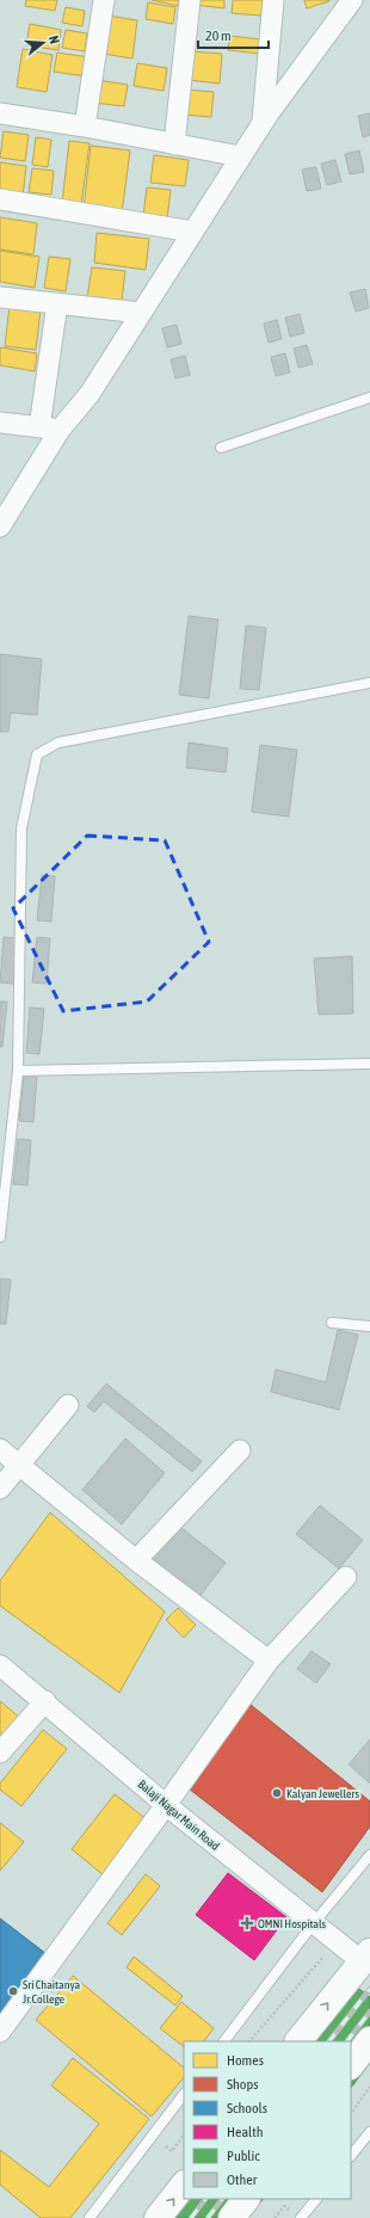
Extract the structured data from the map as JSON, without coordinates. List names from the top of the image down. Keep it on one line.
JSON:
{"streets":{"street":["Balaji Nagar Main Road"]},"places":{"other":["Kalyan Jewellers","Sri Chaitanya Jr.College"],"health":["OMNI Hospitals"]},"legend":["Homes","Shops","Schools","Health","Public","Other"],"scale_bar":"20 m","north":"right"}
